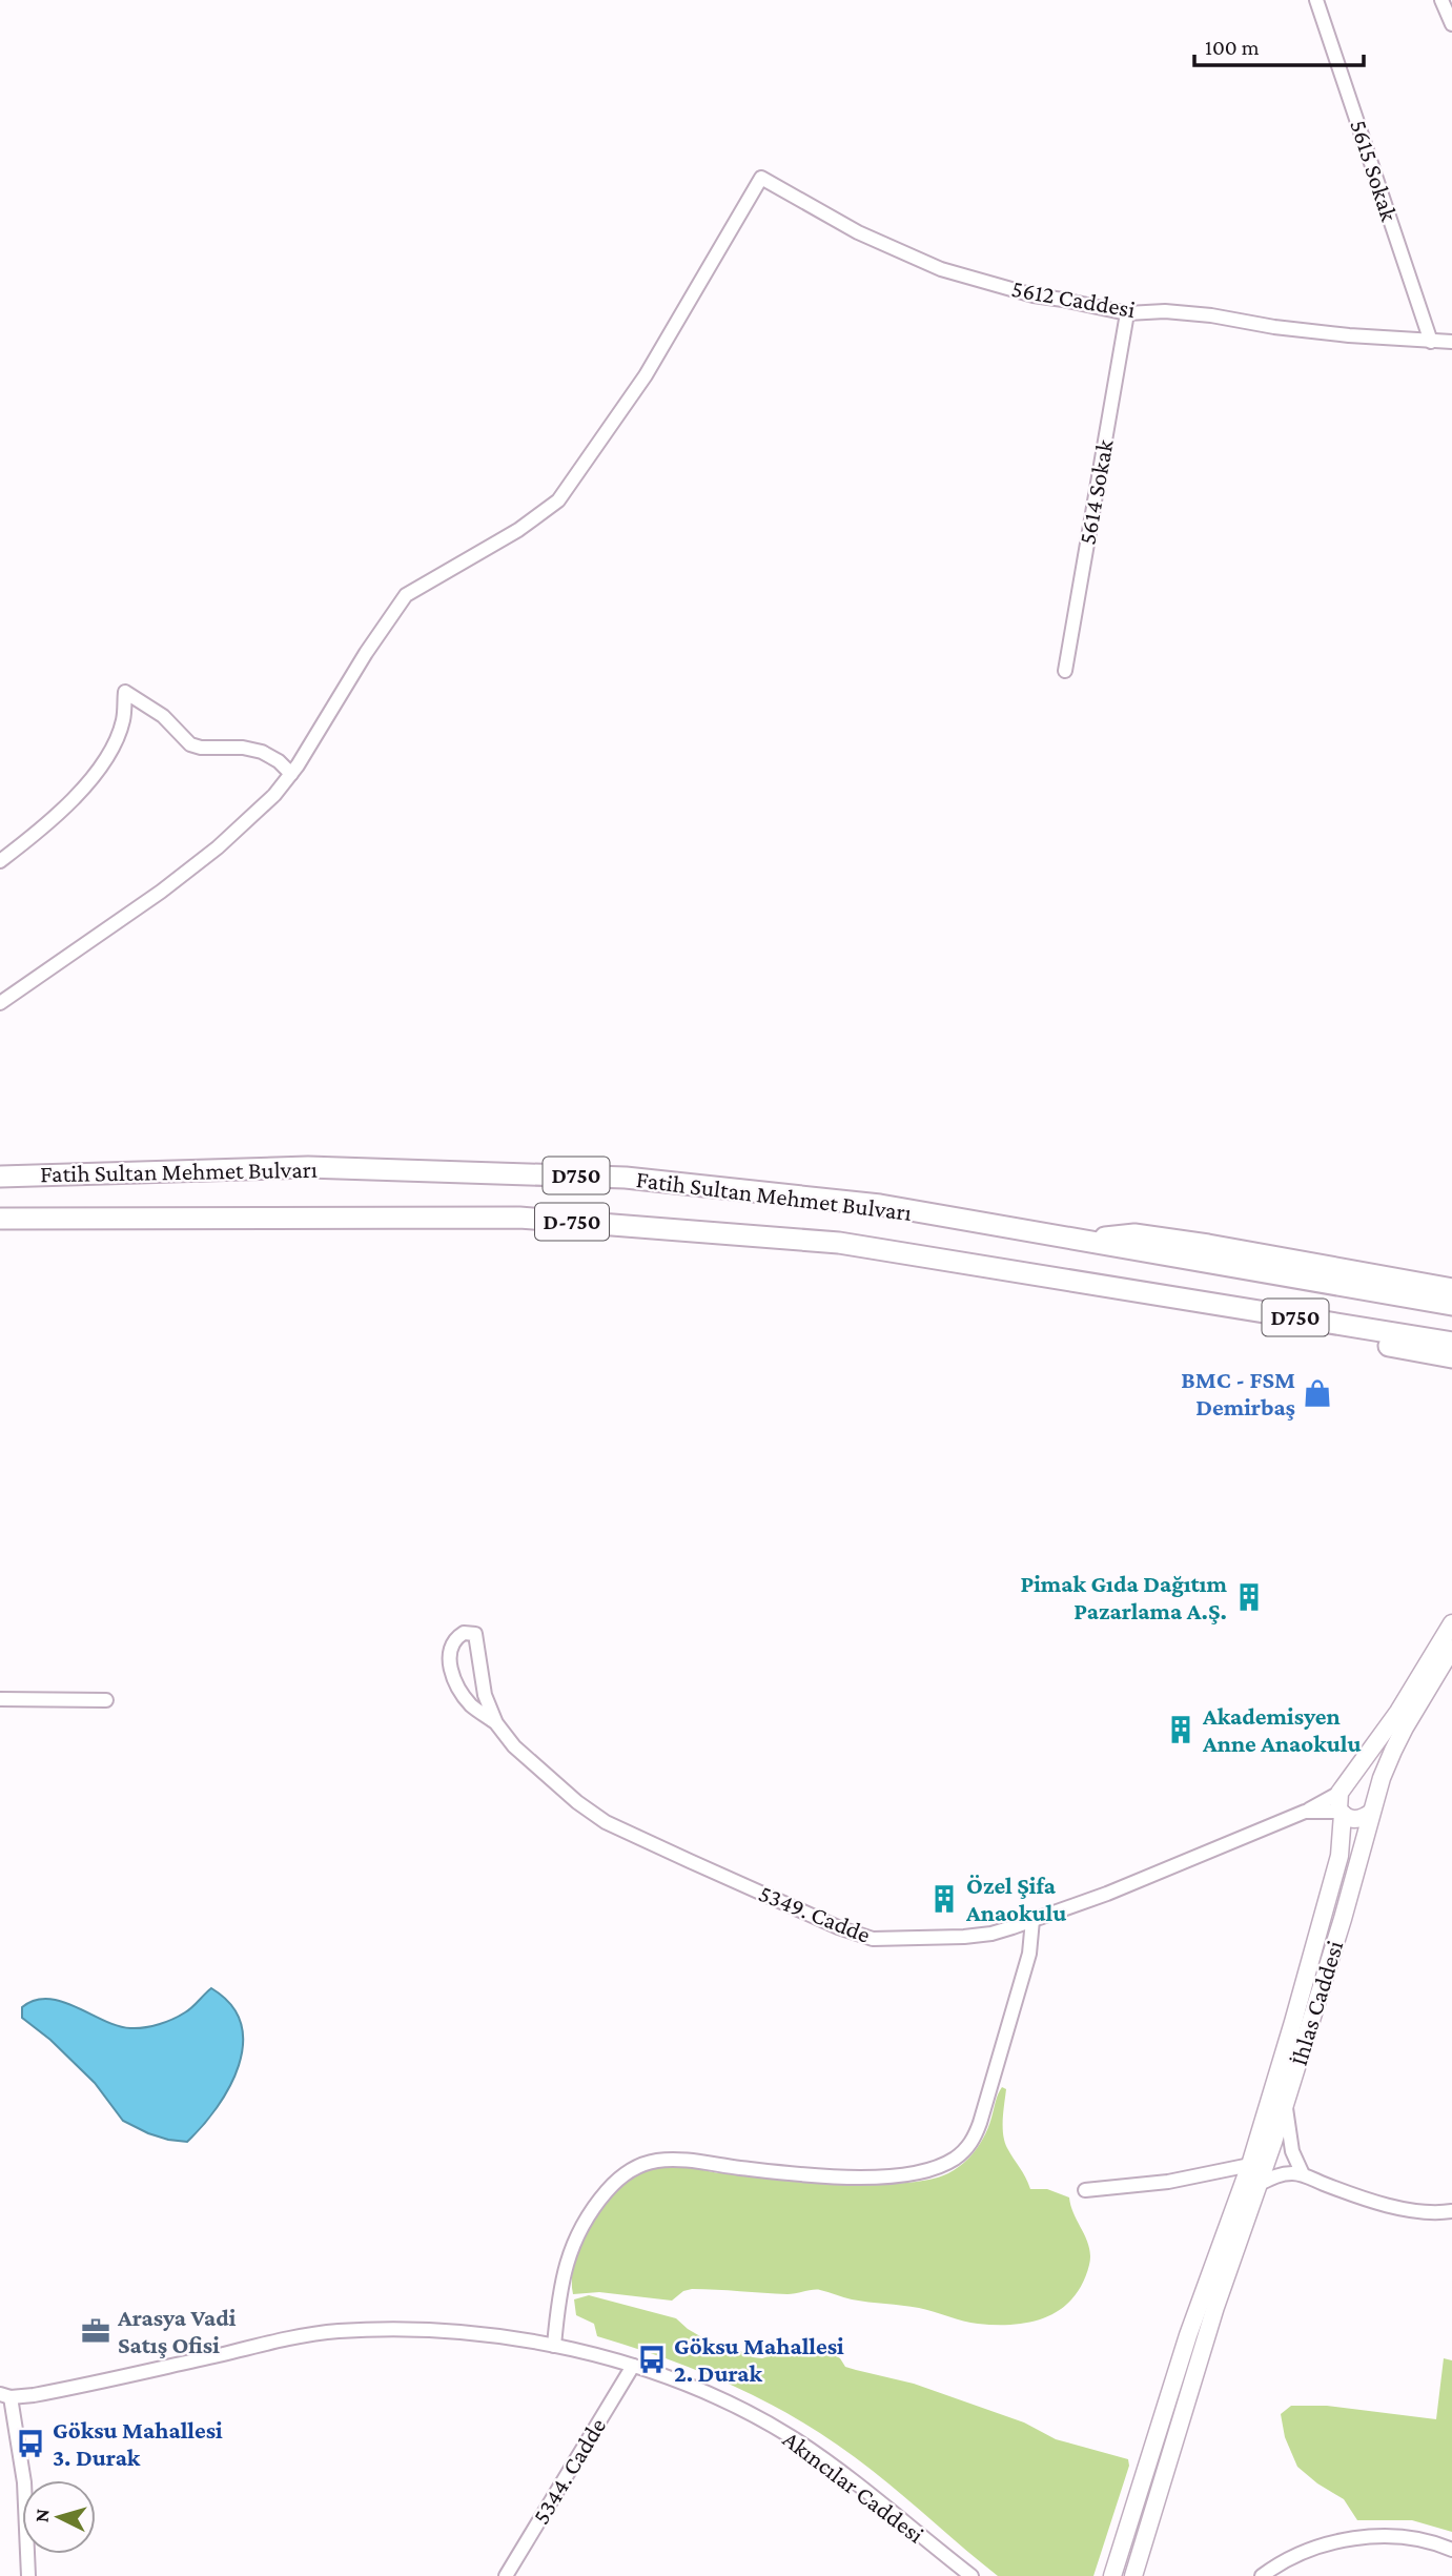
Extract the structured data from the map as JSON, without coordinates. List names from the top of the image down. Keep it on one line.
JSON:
{"streets":{"highway":["Fatih Sultan Mehmet Bulvarı","D750","D-750"],"main road":["İhlas Caddesi"],"street":["5615 Sokak","5612 Caddesi","5614 Sokak","5349. Cadde","5344. Cadde","Akıncılar Caddesi"]},"crossings":[["5615 Sokak","5612 Caddesi"],["5612 Caddesi","5614 Sokak"],["5349. Cadde","İhlas Caddesi"],["5344. Cadde","Akıncılar Caddesi"]],"places":{"shop":["BMC - FSM Demirbaş"],"building":["Pimak Gıda Dağıtım Pazarlama A.Ş.","Akademisyen Anne Anaokulu","Özel Şifa Anaokulu"],"office":["Arasya Vadi Satış Ofisi"],"bus stop":["Göksu Mahallesi 2. Durak","Göksu Mahallesi 3. Durak"]},"scale_bar":"100 m","north":"left"}
